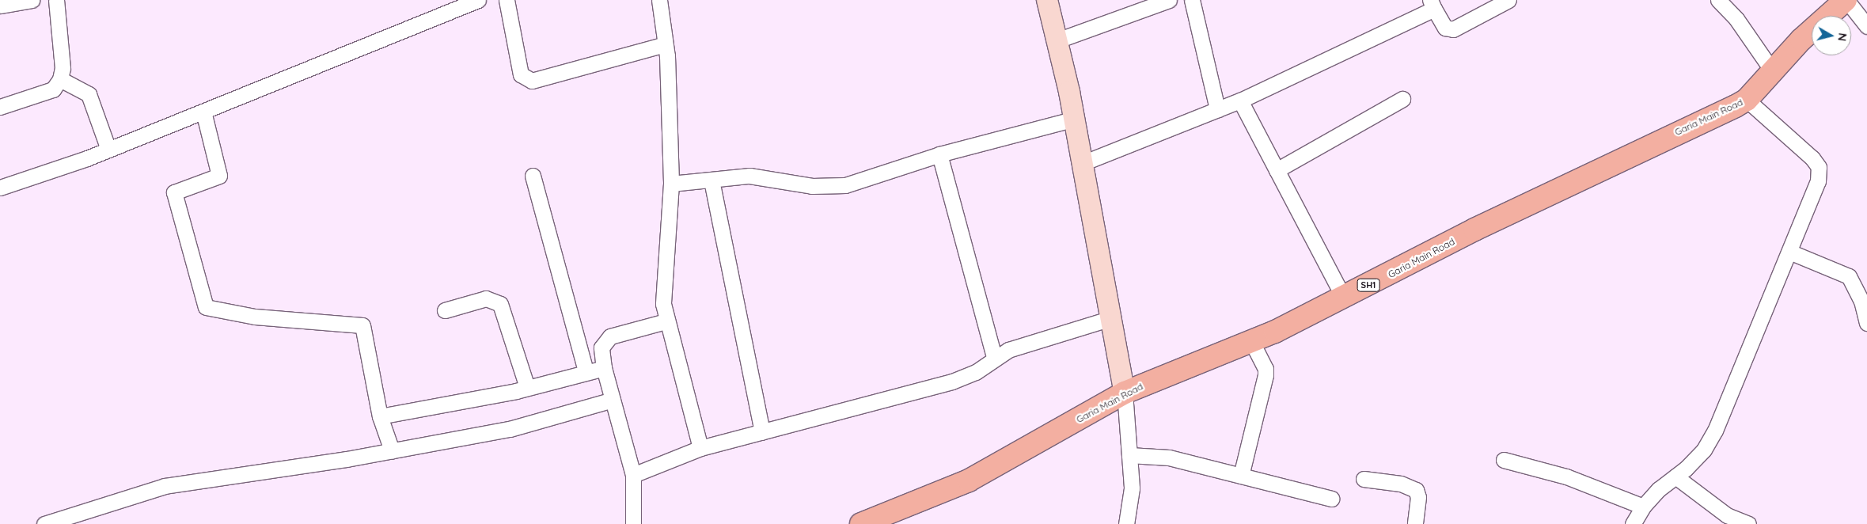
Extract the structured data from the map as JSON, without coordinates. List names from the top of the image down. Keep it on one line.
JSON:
{"streets":{"main road":["Garia Main Road","SH1"]},"north":"right"}
